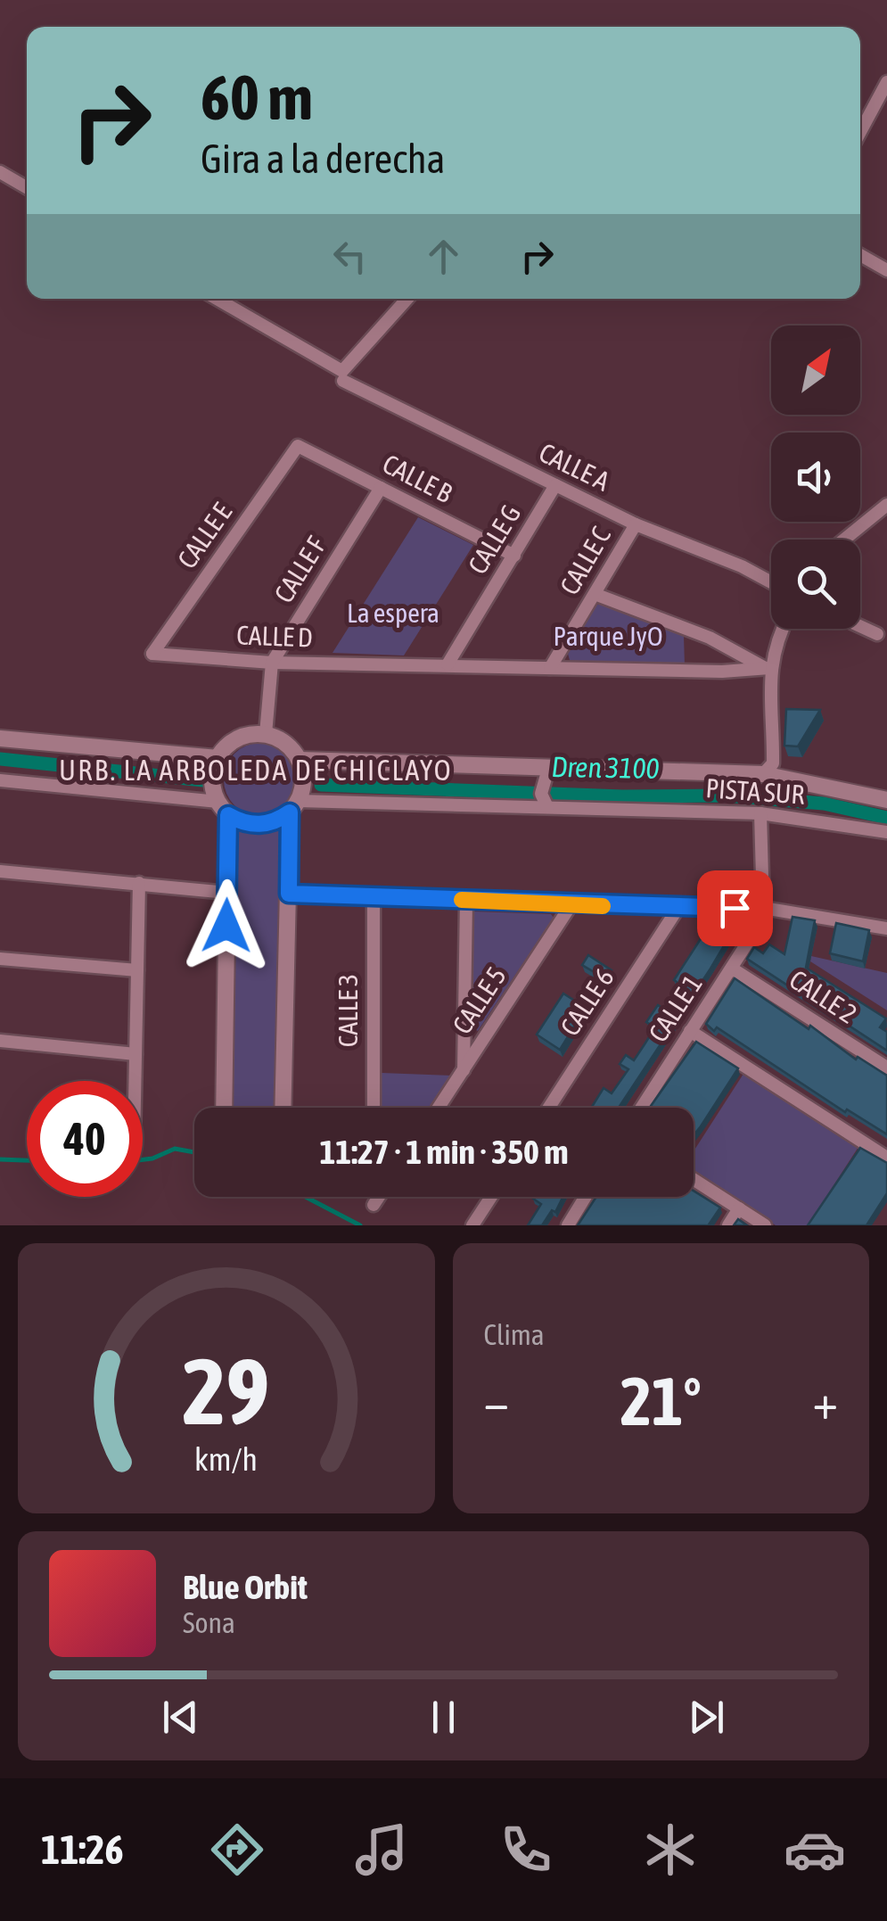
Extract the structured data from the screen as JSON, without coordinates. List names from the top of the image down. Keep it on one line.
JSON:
{"streets":{"street":["CALLE A","CALLE B","CALLE E","CALLE G","CALLE C","CALLE F","CALLE D","PISTA SUR","CALLE 2","CALLE 5","CALLE 6","CALLE 1","CALLE 3"]},"crossings":[["CALLE A","CALLE G"],["CALLE A","CALLE C"],["CALLE B","CALLE E"],["CALLE B","CALLE G"],["CALLE B","CALLE F"],["CALLE E","CALLE D"],["CALLE G","CALLE D"],["CALLE C","CALLE D"],["CALLE F","CALLE D"],["CALLE F","PISTA SUR"],["PISTA SUR","CALLE 1"],["CALLE 2","CALLE 1"]],"districts":["URB. LA ARBOLEDA DE CHICLAYO"],"water":["Dren 3100"],"parks":["La espera","Parque JyO"],"north":"top right","page":{"turn":["60 m","Gira a la derecha"],"limit":"40","trip":"11:27 · 1 min · 350 m","tile":"Clima","heat":["−","21°","+"],"song":["Blue Orbit","Sona"],"tabs":"11:26","gauge":["29","km/h"]}}
